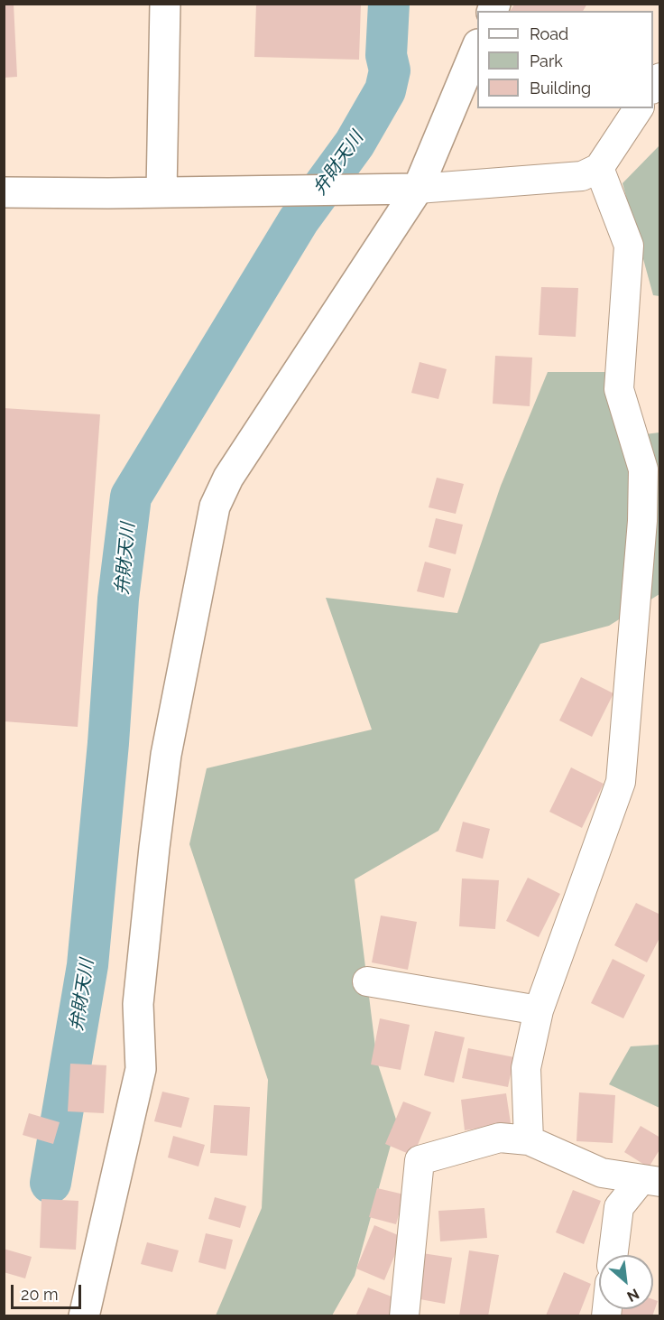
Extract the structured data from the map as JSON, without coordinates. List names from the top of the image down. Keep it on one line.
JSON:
{"water":["弁財天川"],"legend":["Road","Park","Building"],"scale_bar":"20 m","north":"bottom right"}
